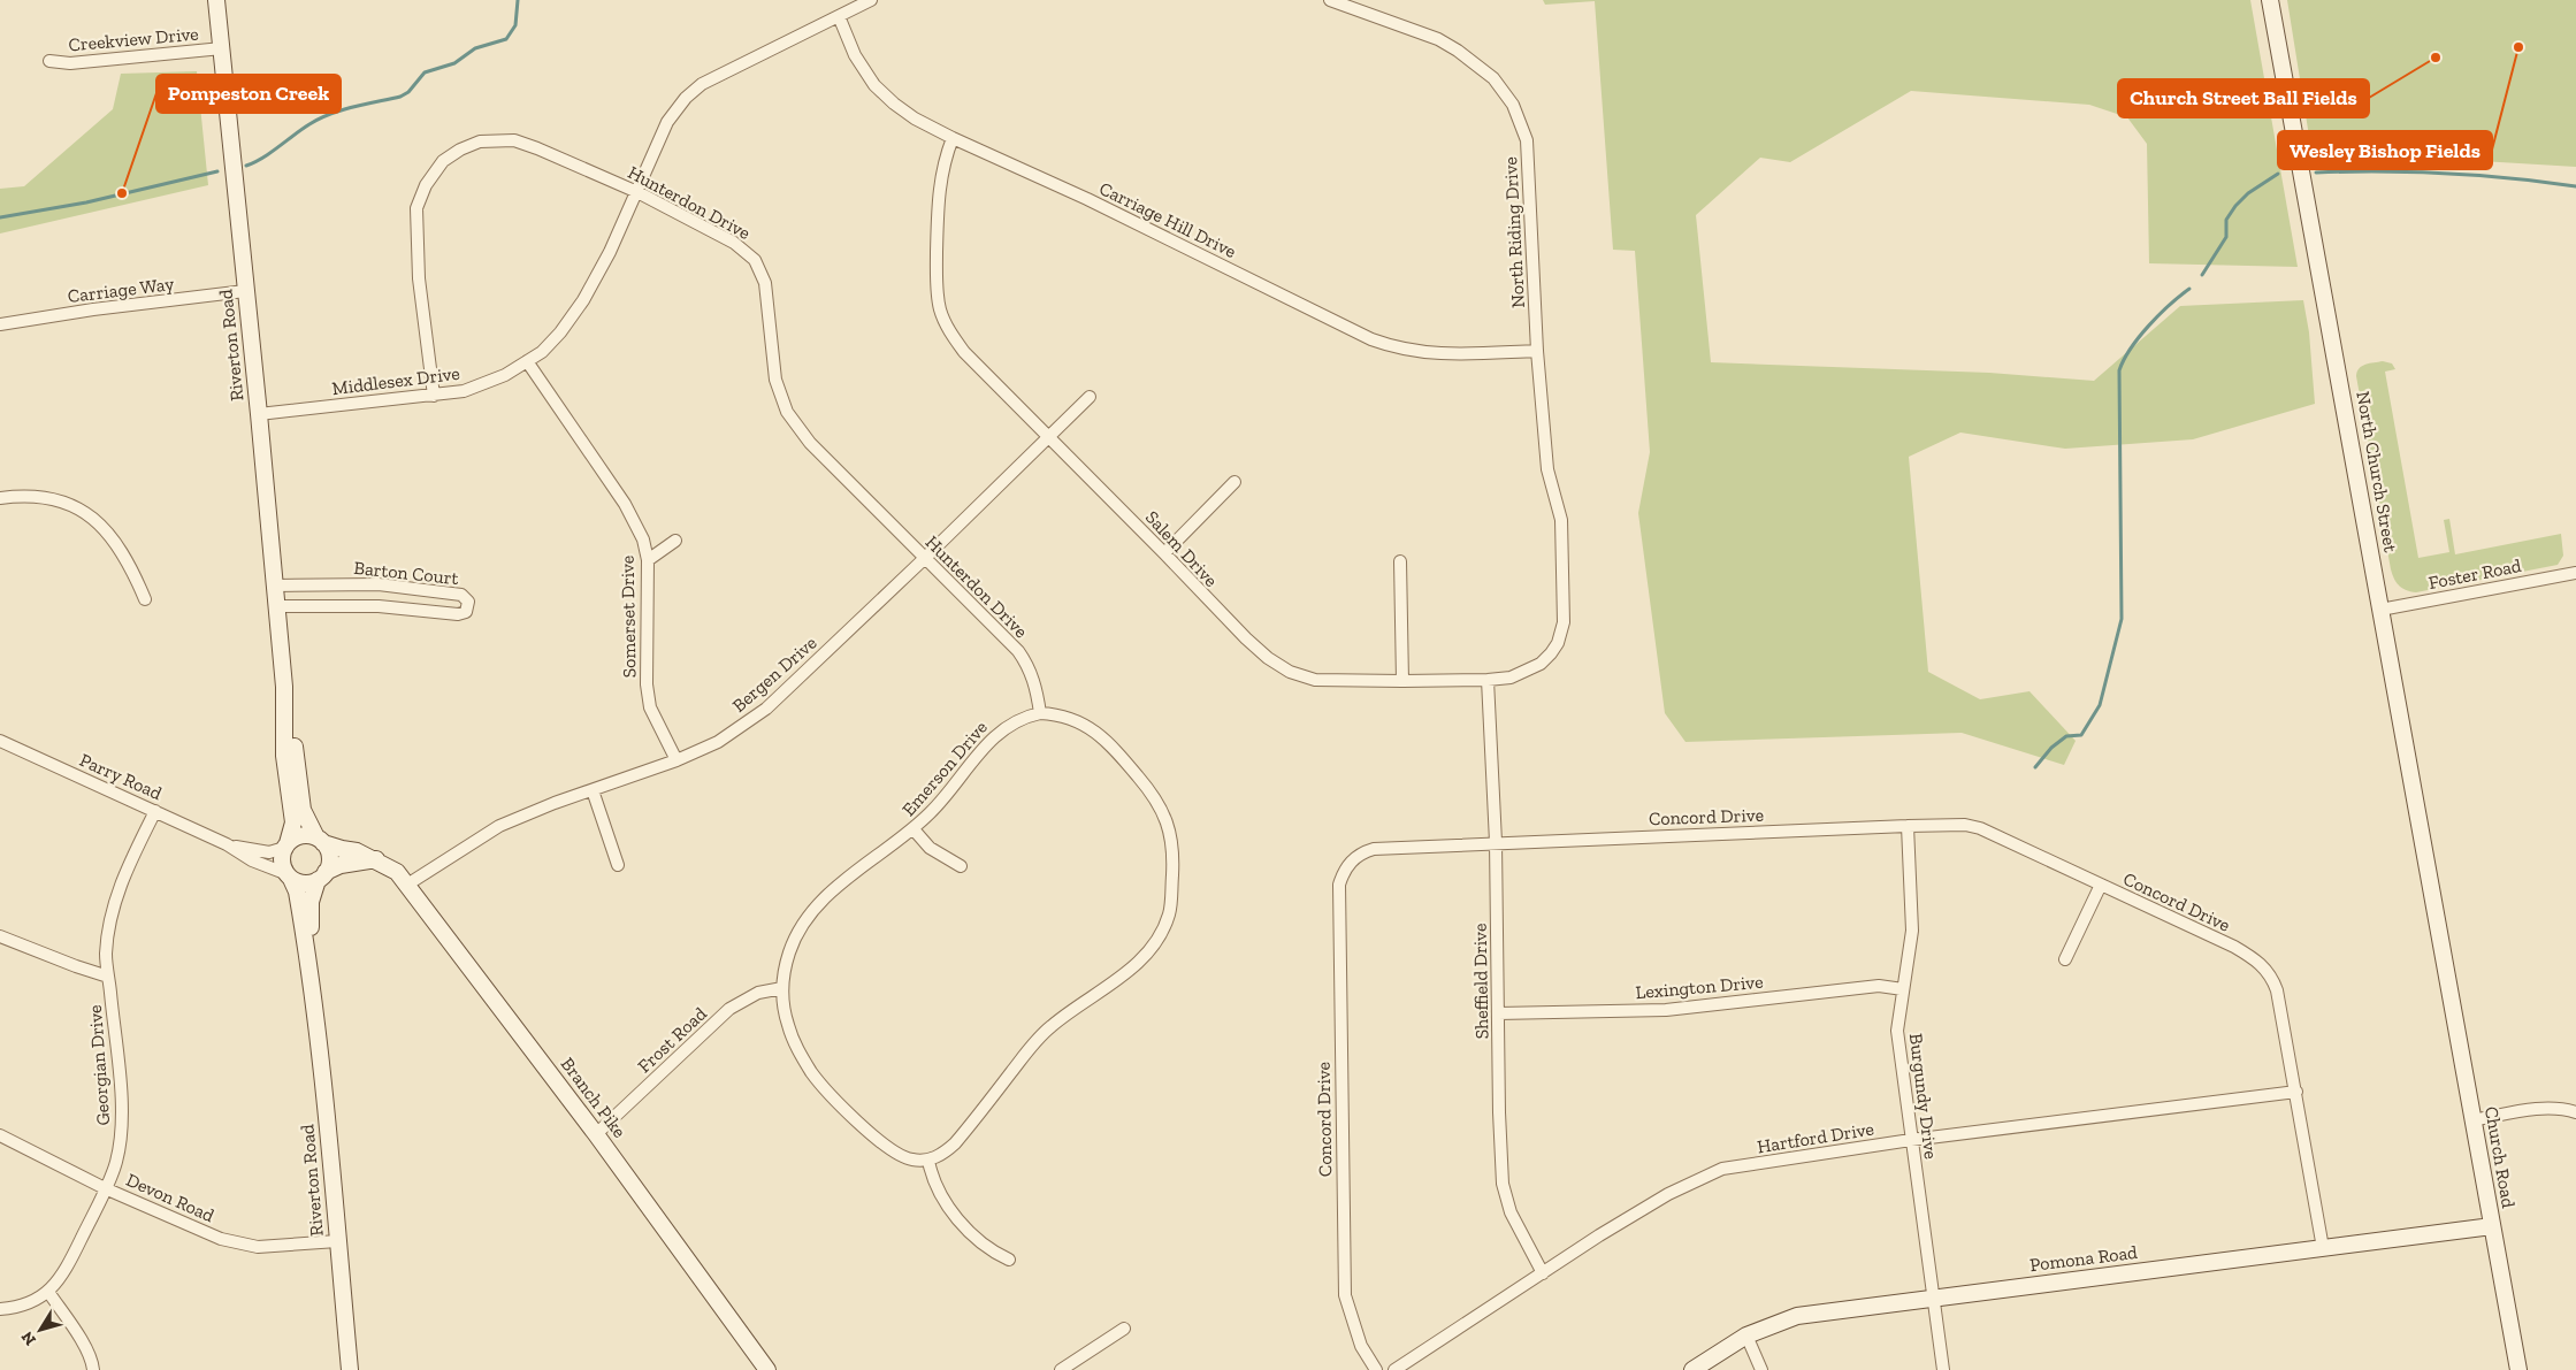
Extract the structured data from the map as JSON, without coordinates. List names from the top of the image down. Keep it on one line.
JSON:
{"streets":{"main road":["Riverton Road","North Church Street","Branch Pike","Church Road","Pomona Road"],"street":["Creekview Drive","Hunterdon Drive","Carriage Hill Drive","North Riding Drive","Carriage Way","Middlesex Drive","Salem Drive","Barton Court","Foster Road","Somerset Drive","Bergen Drive","Emerson Drive","Parry Road","Concord Drive","Sheffield Drive","Lexington Drive","Frost Road","Georgian Drive","Burgundy Drive","Hartford Drive","Devon Road"]},"crossings":[["Creekview Drive","Riverton Road"],["Hunterdon Drive","Middlesex Drive"],["Hunterdon Drive","Bergen Drive"],["Hunterdon Drive","Emerson Drive"],["Carriage Hill Drive","North Riding Drive"],["Carriage Hill Drive","Middlesex Drive"],["Carriage Hill Drive","Salem Drive"],["North Riding Drive","Salem Drive"],["Carriage Way","Riverton Road"],["Riverton Road","Middlesex Drive"],["Riverton Road","Barton Court"],["Riverton Road","Parry Road"],["Riverton Road","Branch Pike"],["Riverton Road","Devon Road"],["Middlesex Drive","Somerset Drive"],["North Church Street","Foster Road"],["North Church Street","Church Road"],["Salem Drive","Bergen Drive"],["Salem Drive","Sheffield Drive"],["Somerset Drive","Bergen Drive"],["Bergen Drive","Branch Pike"],["Emerson Drive","Frost Road"],["Parry Road","Georgian Drive"],["Parry Road","Branch Pike"],["Concord Drive","Sheffield Drive"],["Concord Drive","Burgundy Drive"],["Concord Drive","Hartford Drive"],["Concord Drive","Pomona Road"],["Sheffield Drive","Lexington Drive"],["Sheffield Drive","Hartford Drive"],["Lexington Drive","Burgundy Drive"],["Frost Road","Branch Pike"],["Georgian Drive","Devon Road"],["Burgundy Drive","Hartford Drive"],["Burgundy Drive","Pomona Road"],["Church Road","Pomona Road"]],"places":["Wesley Bishop Fields","Church Street Ball Fields","Pompeston Creek"],"north":"bottom left"}
